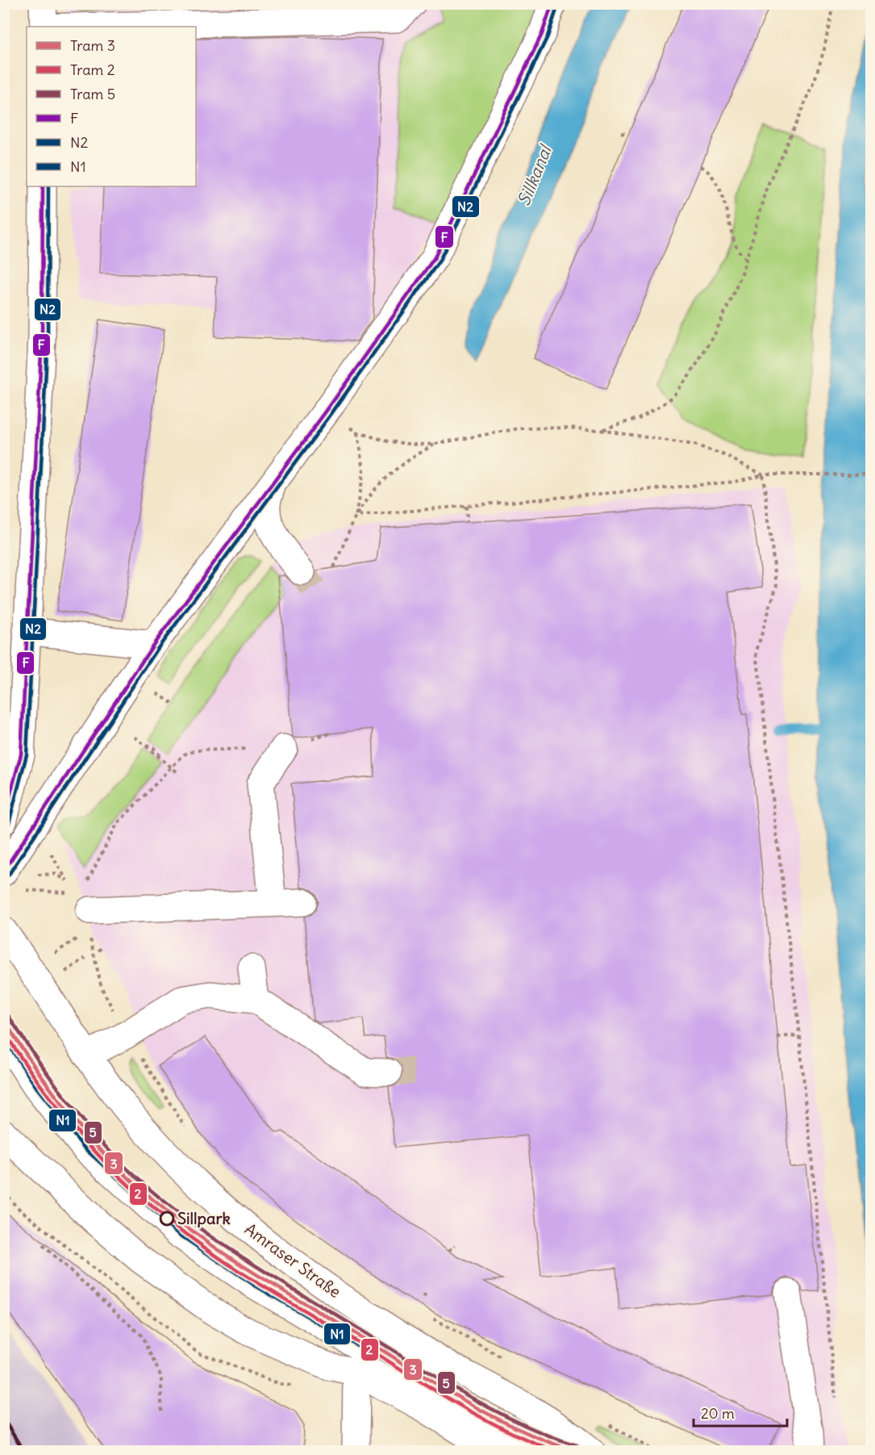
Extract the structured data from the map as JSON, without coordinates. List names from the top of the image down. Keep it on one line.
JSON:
{"streets":{"street":["Amraser Straße"]},"water":["Sillkanal"],"places":["Sillpark"],"lines":["transit line F","transit line N2","tram line 5","tram line 3","tram line 2","transit line N1"],"legend":["Tram 3","Tram 2","Tram 5","F","N2","N1"],"scale_bar":"20 m"}
